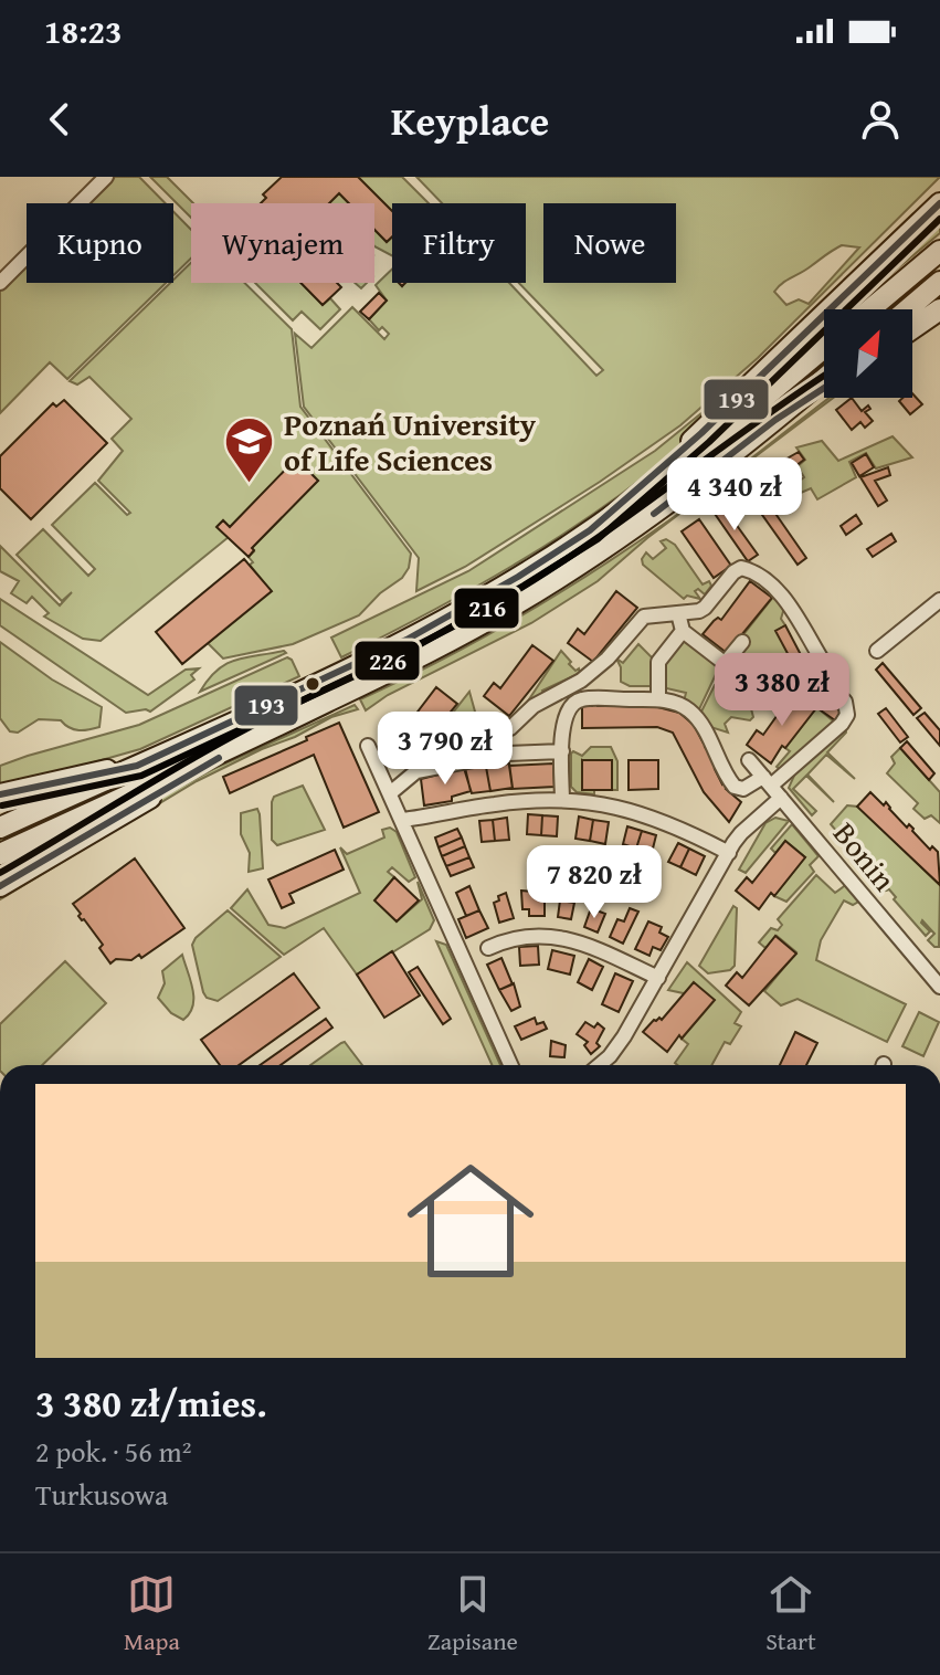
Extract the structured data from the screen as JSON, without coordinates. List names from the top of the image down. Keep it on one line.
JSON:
{"streets":{"street":["Bonin"]},"places":{"school or university":["Poznań University of Life Sciences"]},"lines":["transit line 193","transit line 226","transit line 216"],"north":"top right","page":{"status":"18:23","header":"Keyplace","chip":["Kupno","Wynajem","Filtry","Nowe"],"price":["4 340 zł","3 380 zł","3 790 zł","7 820 zł"],"list":[{"name":"3 380 zł/mies.","note":"2 pok. · 56 m² · Turkusowa"}],"tabs":["Mapa","Zapisane","Start"]}}
